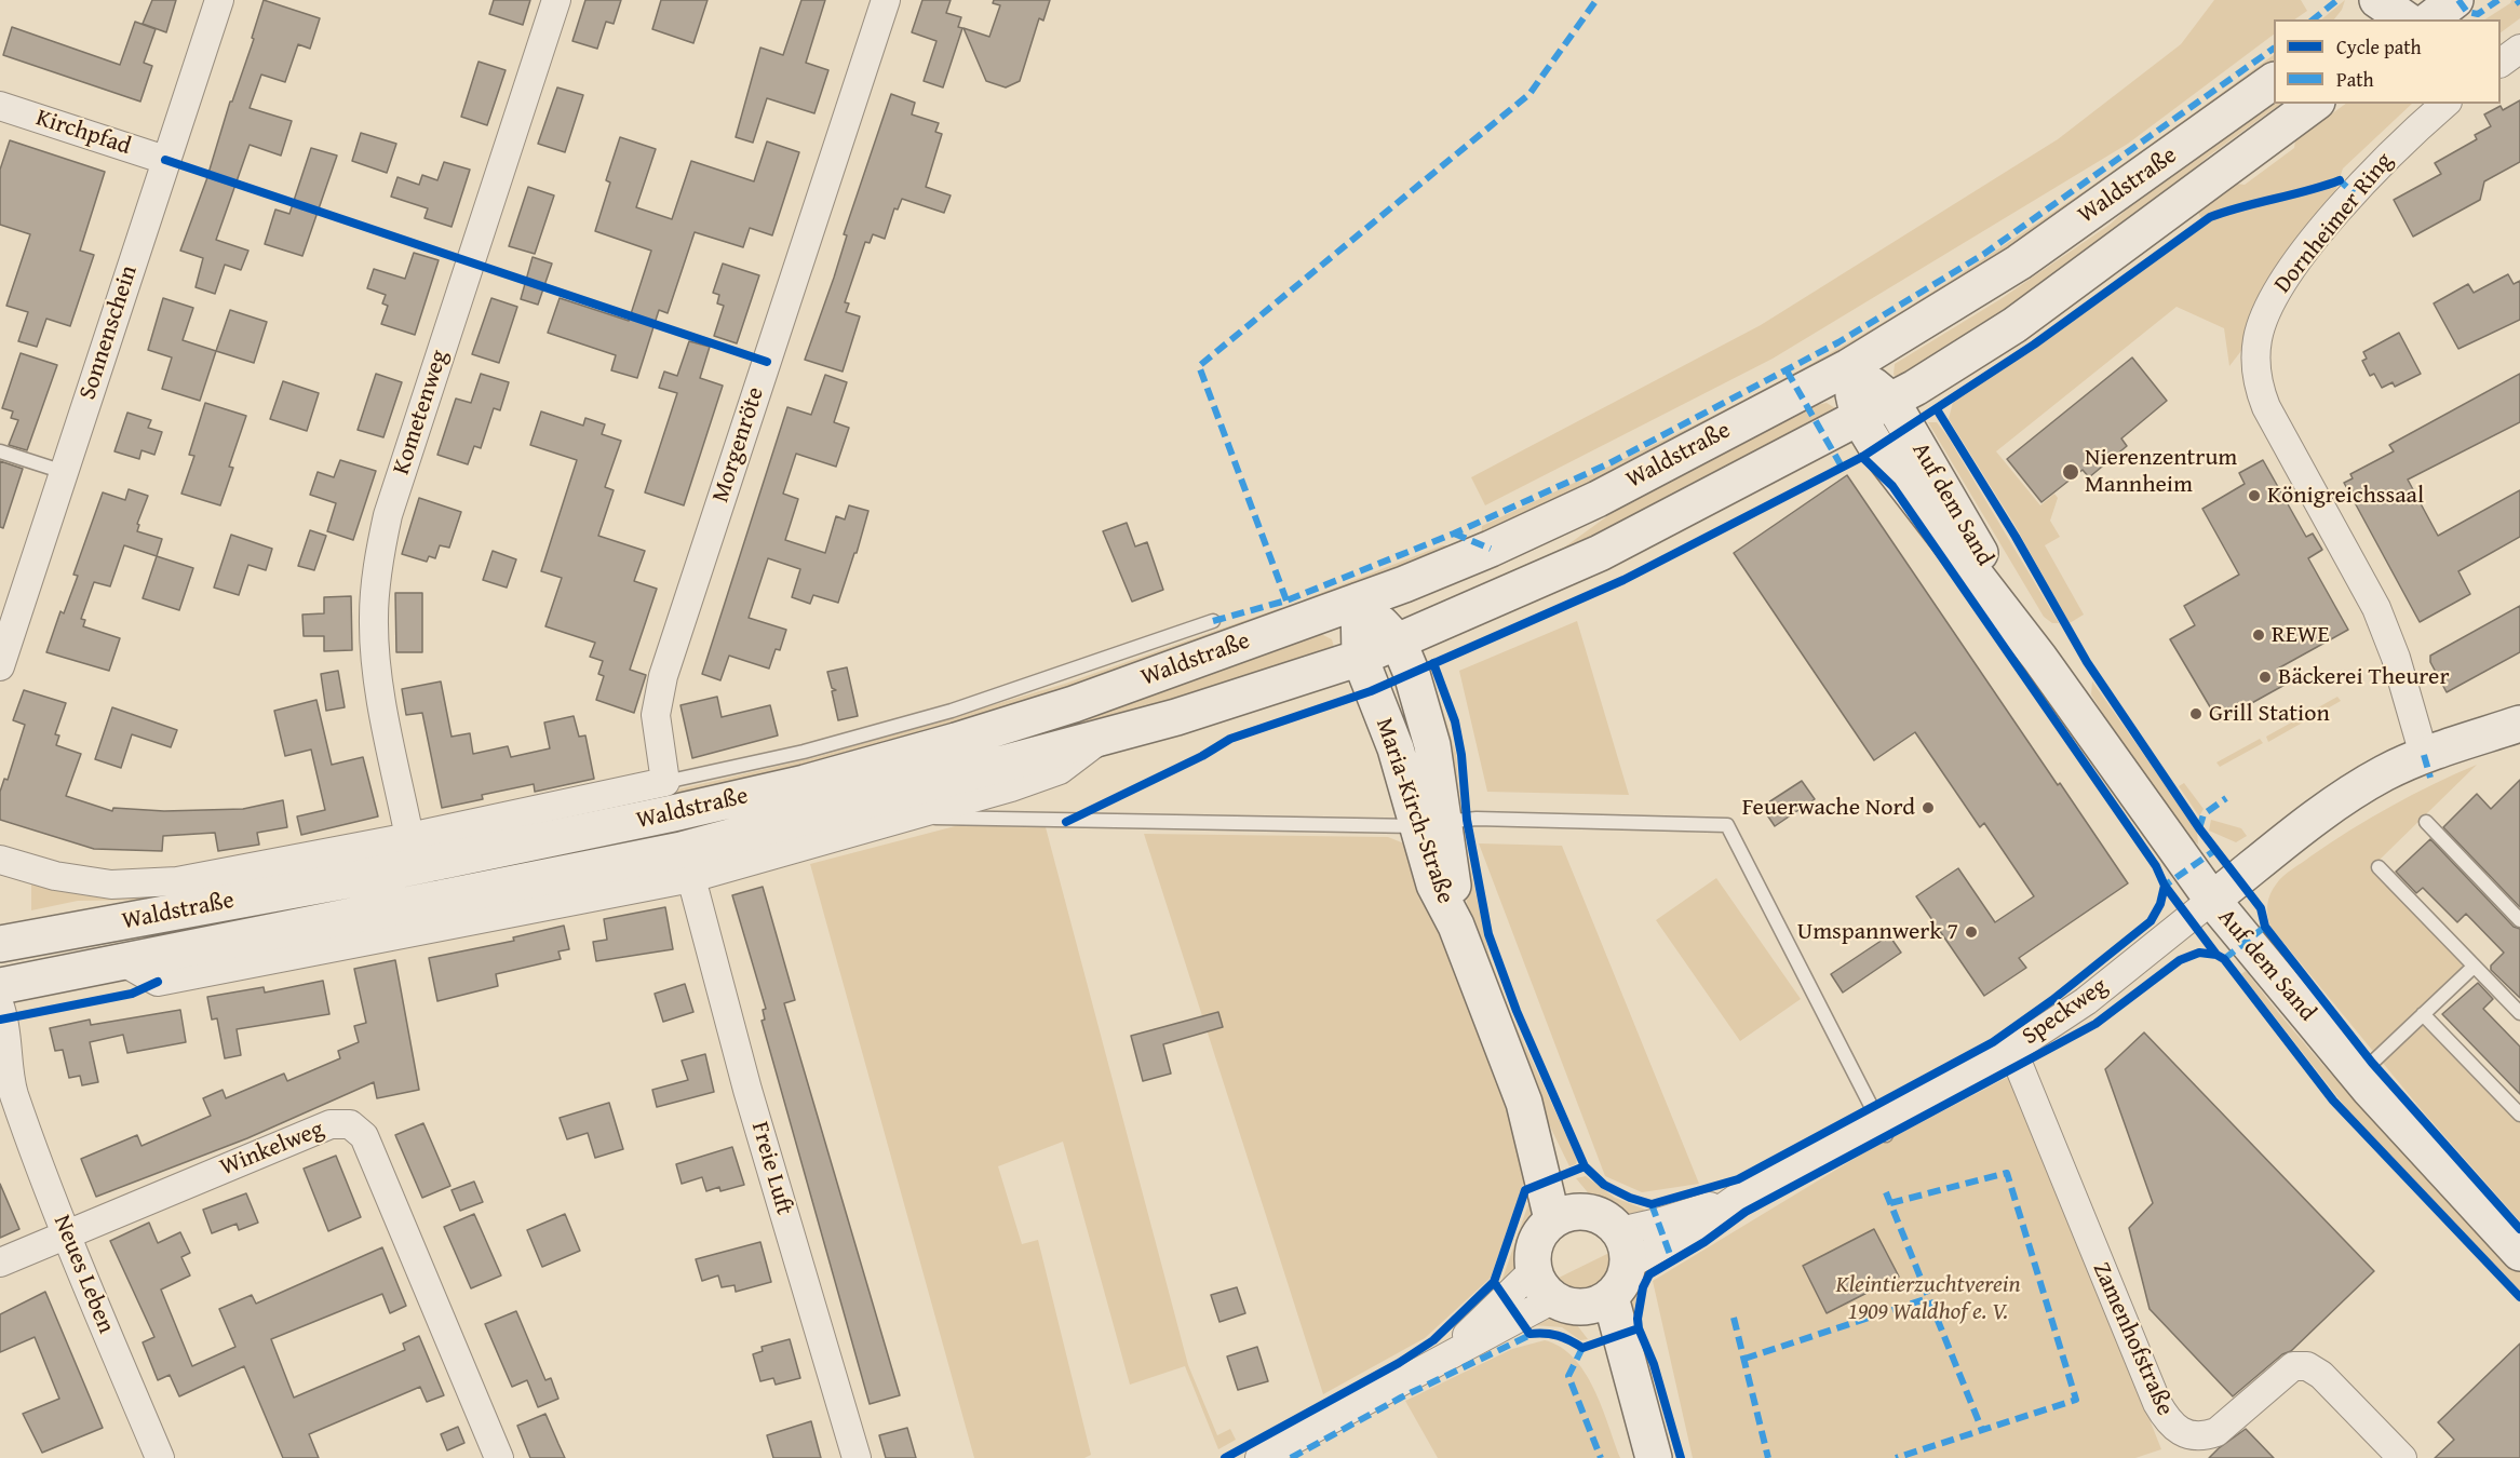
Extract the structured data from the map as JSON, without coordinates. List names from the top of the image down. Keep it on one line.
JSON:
{"streets":{"main road":["Waldstraße","Auf dem Sand","Maria-Kirch-Straße"],"street":["Kirchpfad","Dornheimer Ring","Sonnenschein","Kometenweg","Morgenröte","Speckweg","Winkelweg","Freie Luft","Neues Leben","Zamenhofstraße"]},"crossings":[["Kirchpfad","Sonnenschein"],["Waldstraße","Kometenweg"],["Waldstraße","Morgenröte"],["Waldstraße","Auf dem Sand"],["Waldstraße","Maria-Kirch-Straße"],["Waldstraße","Freie Luft"],["Auf dem Sand","Speckweg"],["Maria-Kirch-Straße","Speckweg"],["Speckweg","Zamenhofstraße"],["Winkelweg","Neues Leben"]],"parks":["Kleintierzuchtverein 1909 Waldhof e. V."],"places":["Nierenzentrum Mannheim","Königreichssaal","REWE","Bäckerei Theurer","Grill Station","Feuerwache Nord","Umspannwerk 7"],"legend":["Cycle path","Path"]}
